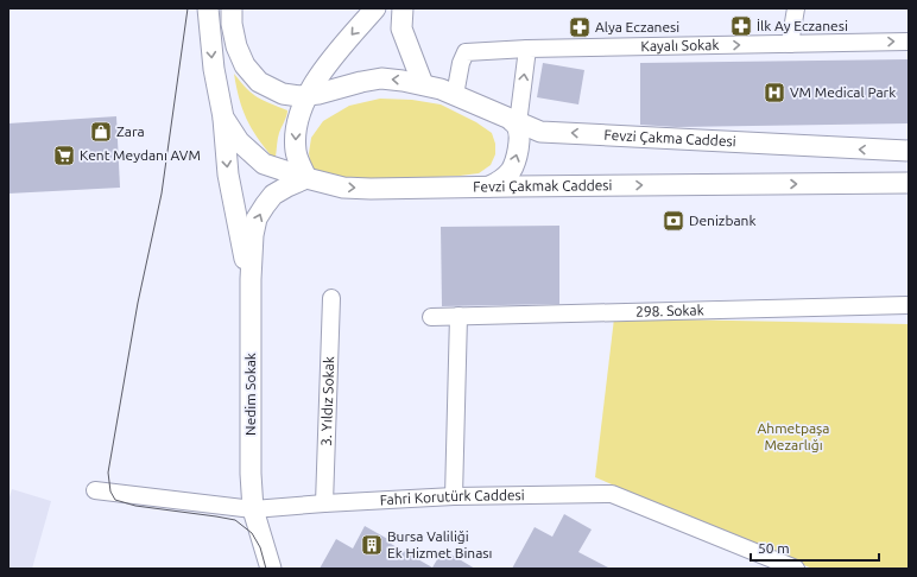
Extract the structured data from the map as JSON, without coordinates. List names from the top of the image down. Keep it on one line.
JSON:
{"streets":{"main road":["Fevzi Çakma Caddesi","Fevzi Çakmak Caddesi","Nedim Sokak"],"street":["Kayalı Sokak","298. Sokak","3. Yıldız Sokak","Fahri Korutürk Caddesi"]},"crossings":[["Kayalı Sokak","Fevzi Çakma Caddesi"],["Nedim Sokak","Fahri Korutürk Caddesi"],["3. Yıldız Sokak","Fahri Korutürk Caddesi"]],"one_way":["Kayalı Sokak","Fevzi Çakma Caddesi","Fevzi Çakmak Caddesi"],"parks":["Ahmetpaşa Mezarlığı"],"places":{"pharmacy":["İlk Ay Eczanesi","Alya Eczanesi"],"hospital":["VM Medical Park"],"shop":["Zara"],"supermarket":["Kent Meydanı AVM"],"bank":["Denizbank"],"building":["Bursa Valiliği Ek Hizmet Binası"]},"scale_bar":"50 m"}
